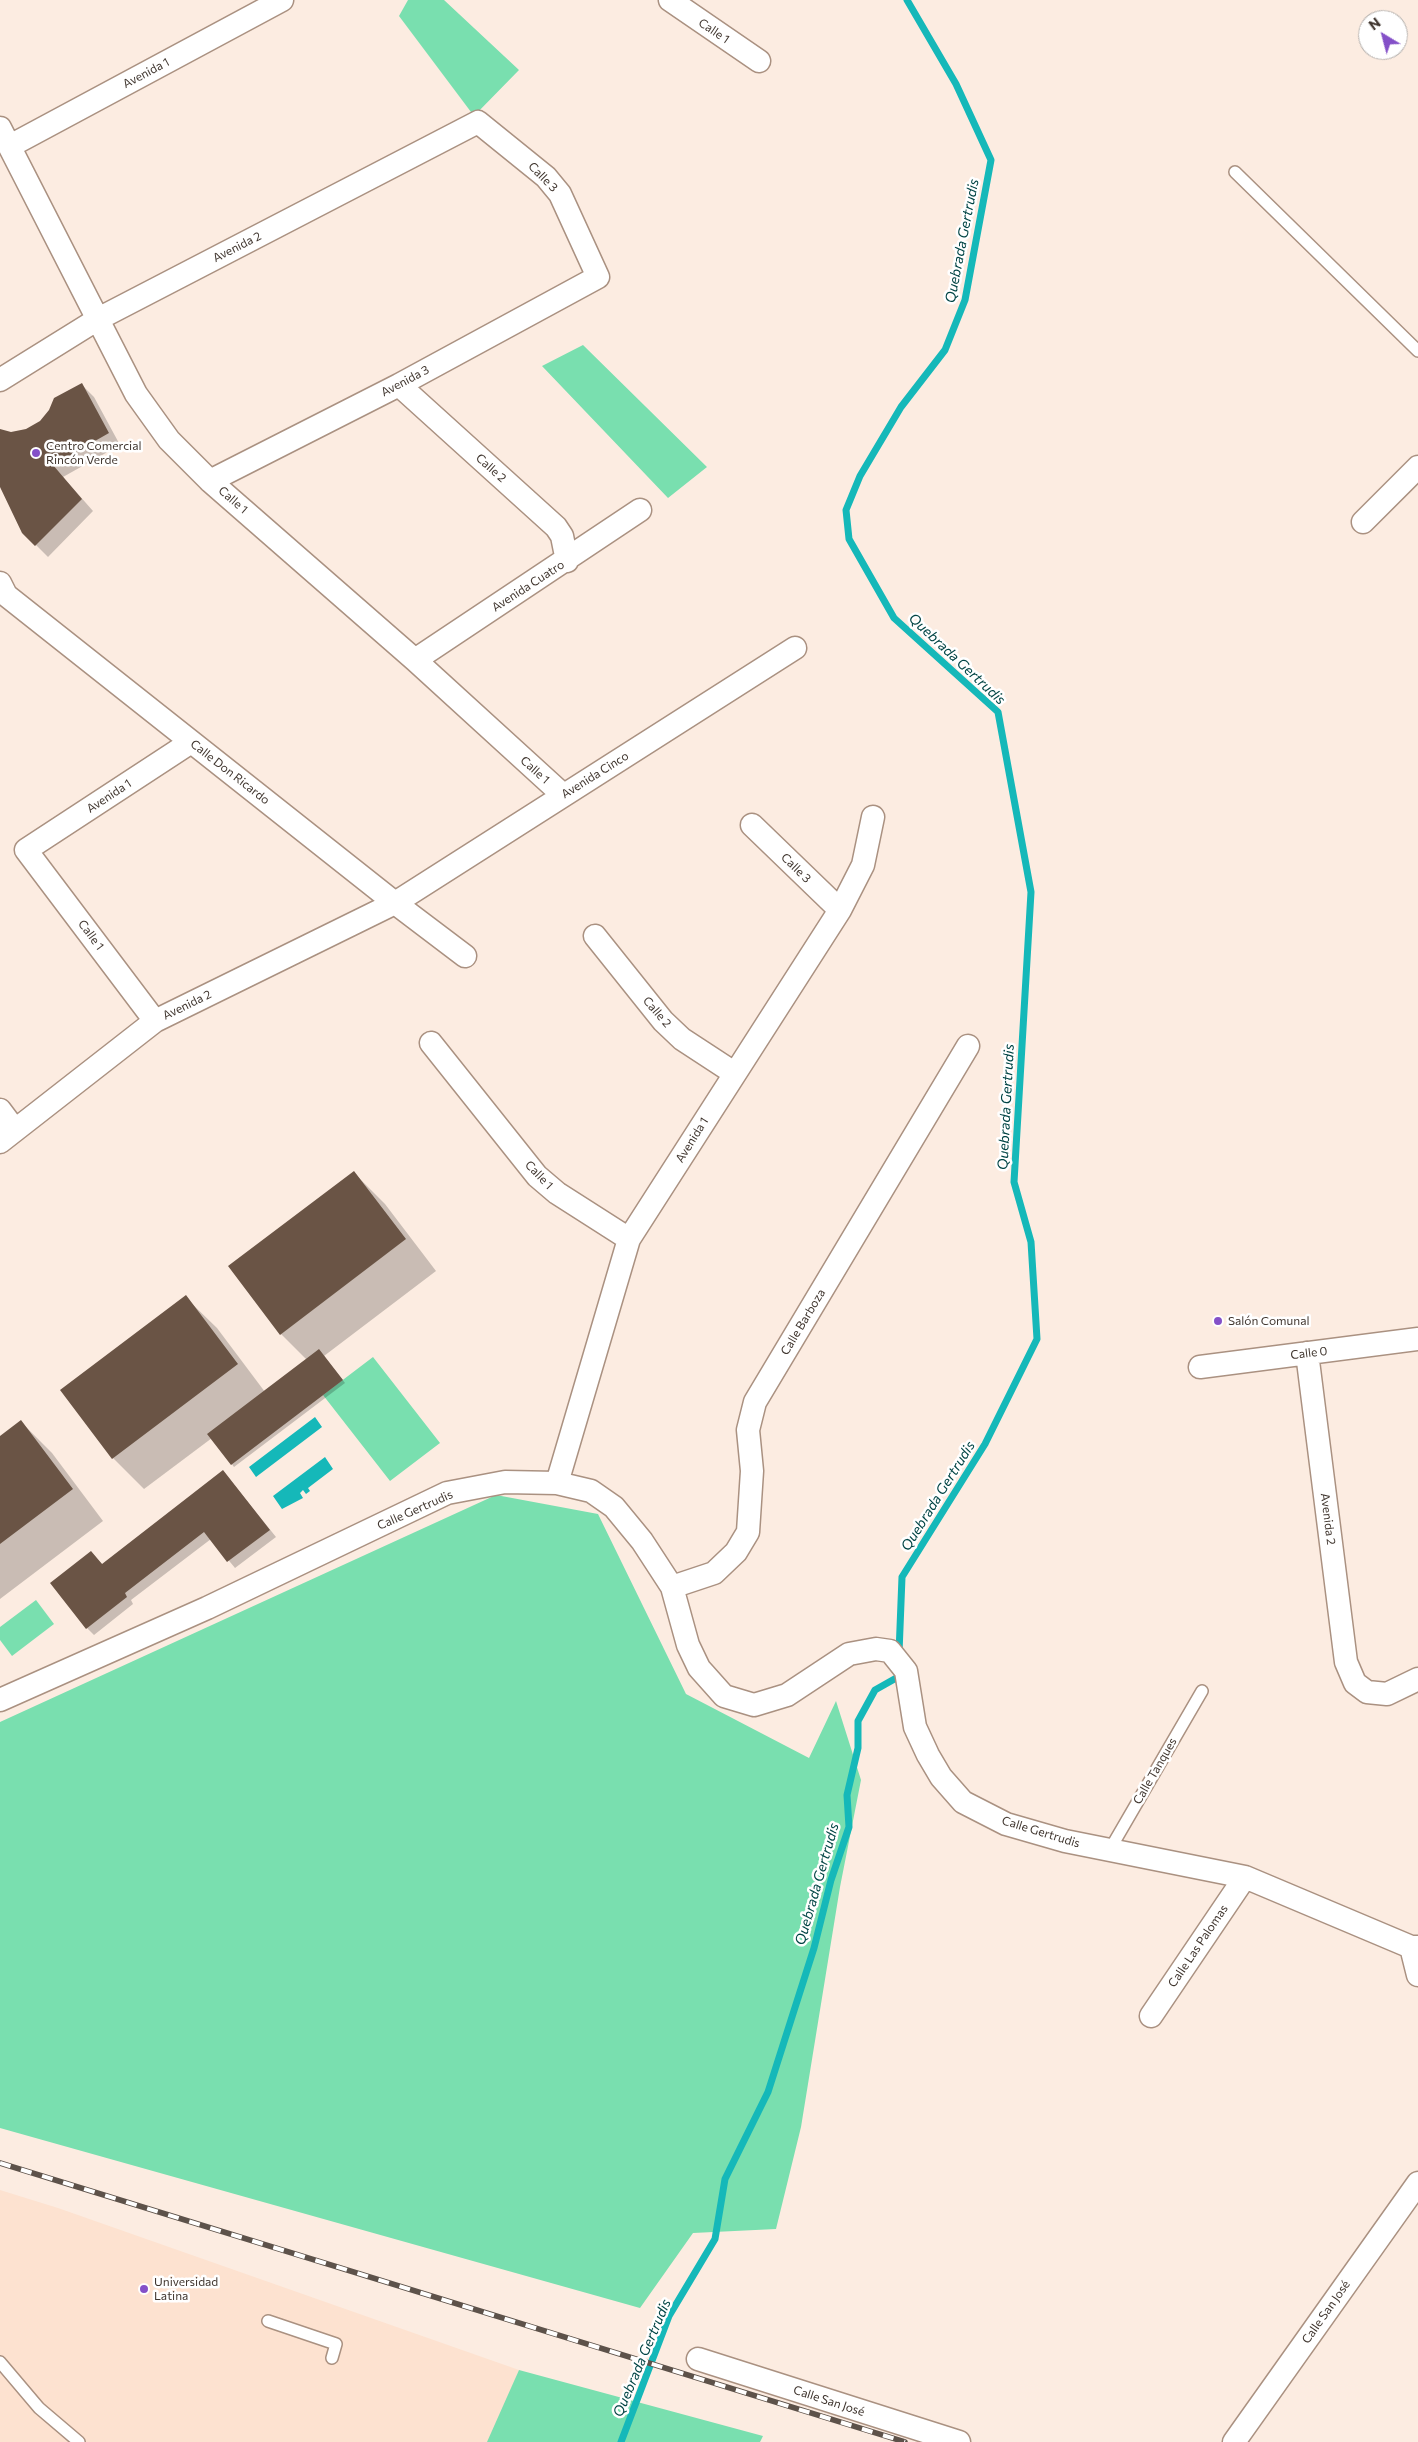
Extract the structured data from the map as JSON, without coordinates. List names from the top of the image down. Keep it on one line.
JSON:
{"streets":{"street":["Calle 1","Avenida 1","Calle 3","Avenida 2","Avenida 3","Calle 2","Avenida Cuatro","Calle Don Ricardo","Avenida Cinco","Calle Barboza","Calle 0","Calle Gertrudis","Calle Las Palomas","Calle San José"],"lane":["Calle Tanques"]},"crossings":[["Calle 1","Avenida 1"],["Calle 1","Avenida 2"],["Calle 1","Avenida 3"],["Calle 1","Avenida Cuatro"],["Calle 1","Avenida Cinco"],["Avenida 1","Calle 3"],["Avenida 1","Calle 2"],["Avenida 1","Calle Don Ricardo"],["Avenida 1","Calle Gertrudis"],["Calle 3","Avenida 2"],["Calle 3","Avenida 3"],["Avenida 2","Calle Don Ricardo"],["Avenida 2","Avenida Cinco"],["Avenida 2","Calle 0"],["Avenida 3","Calle 2"],["Calle 2","Avenida Cuatro"],["Calle Don Ricardo","Avenida Cinco"],["Calle Barboza","Calle Gertrudis"],["Calle Gertrudis","Calle Tanques"],["Calle Gertrudis","Calle Las Palomas"]],"water":["Quebrada Gertrudis"],"places":["Centro Comercial Rincón Verde","Salón Comunal","Universidad Latina"],"north":"top left"}
